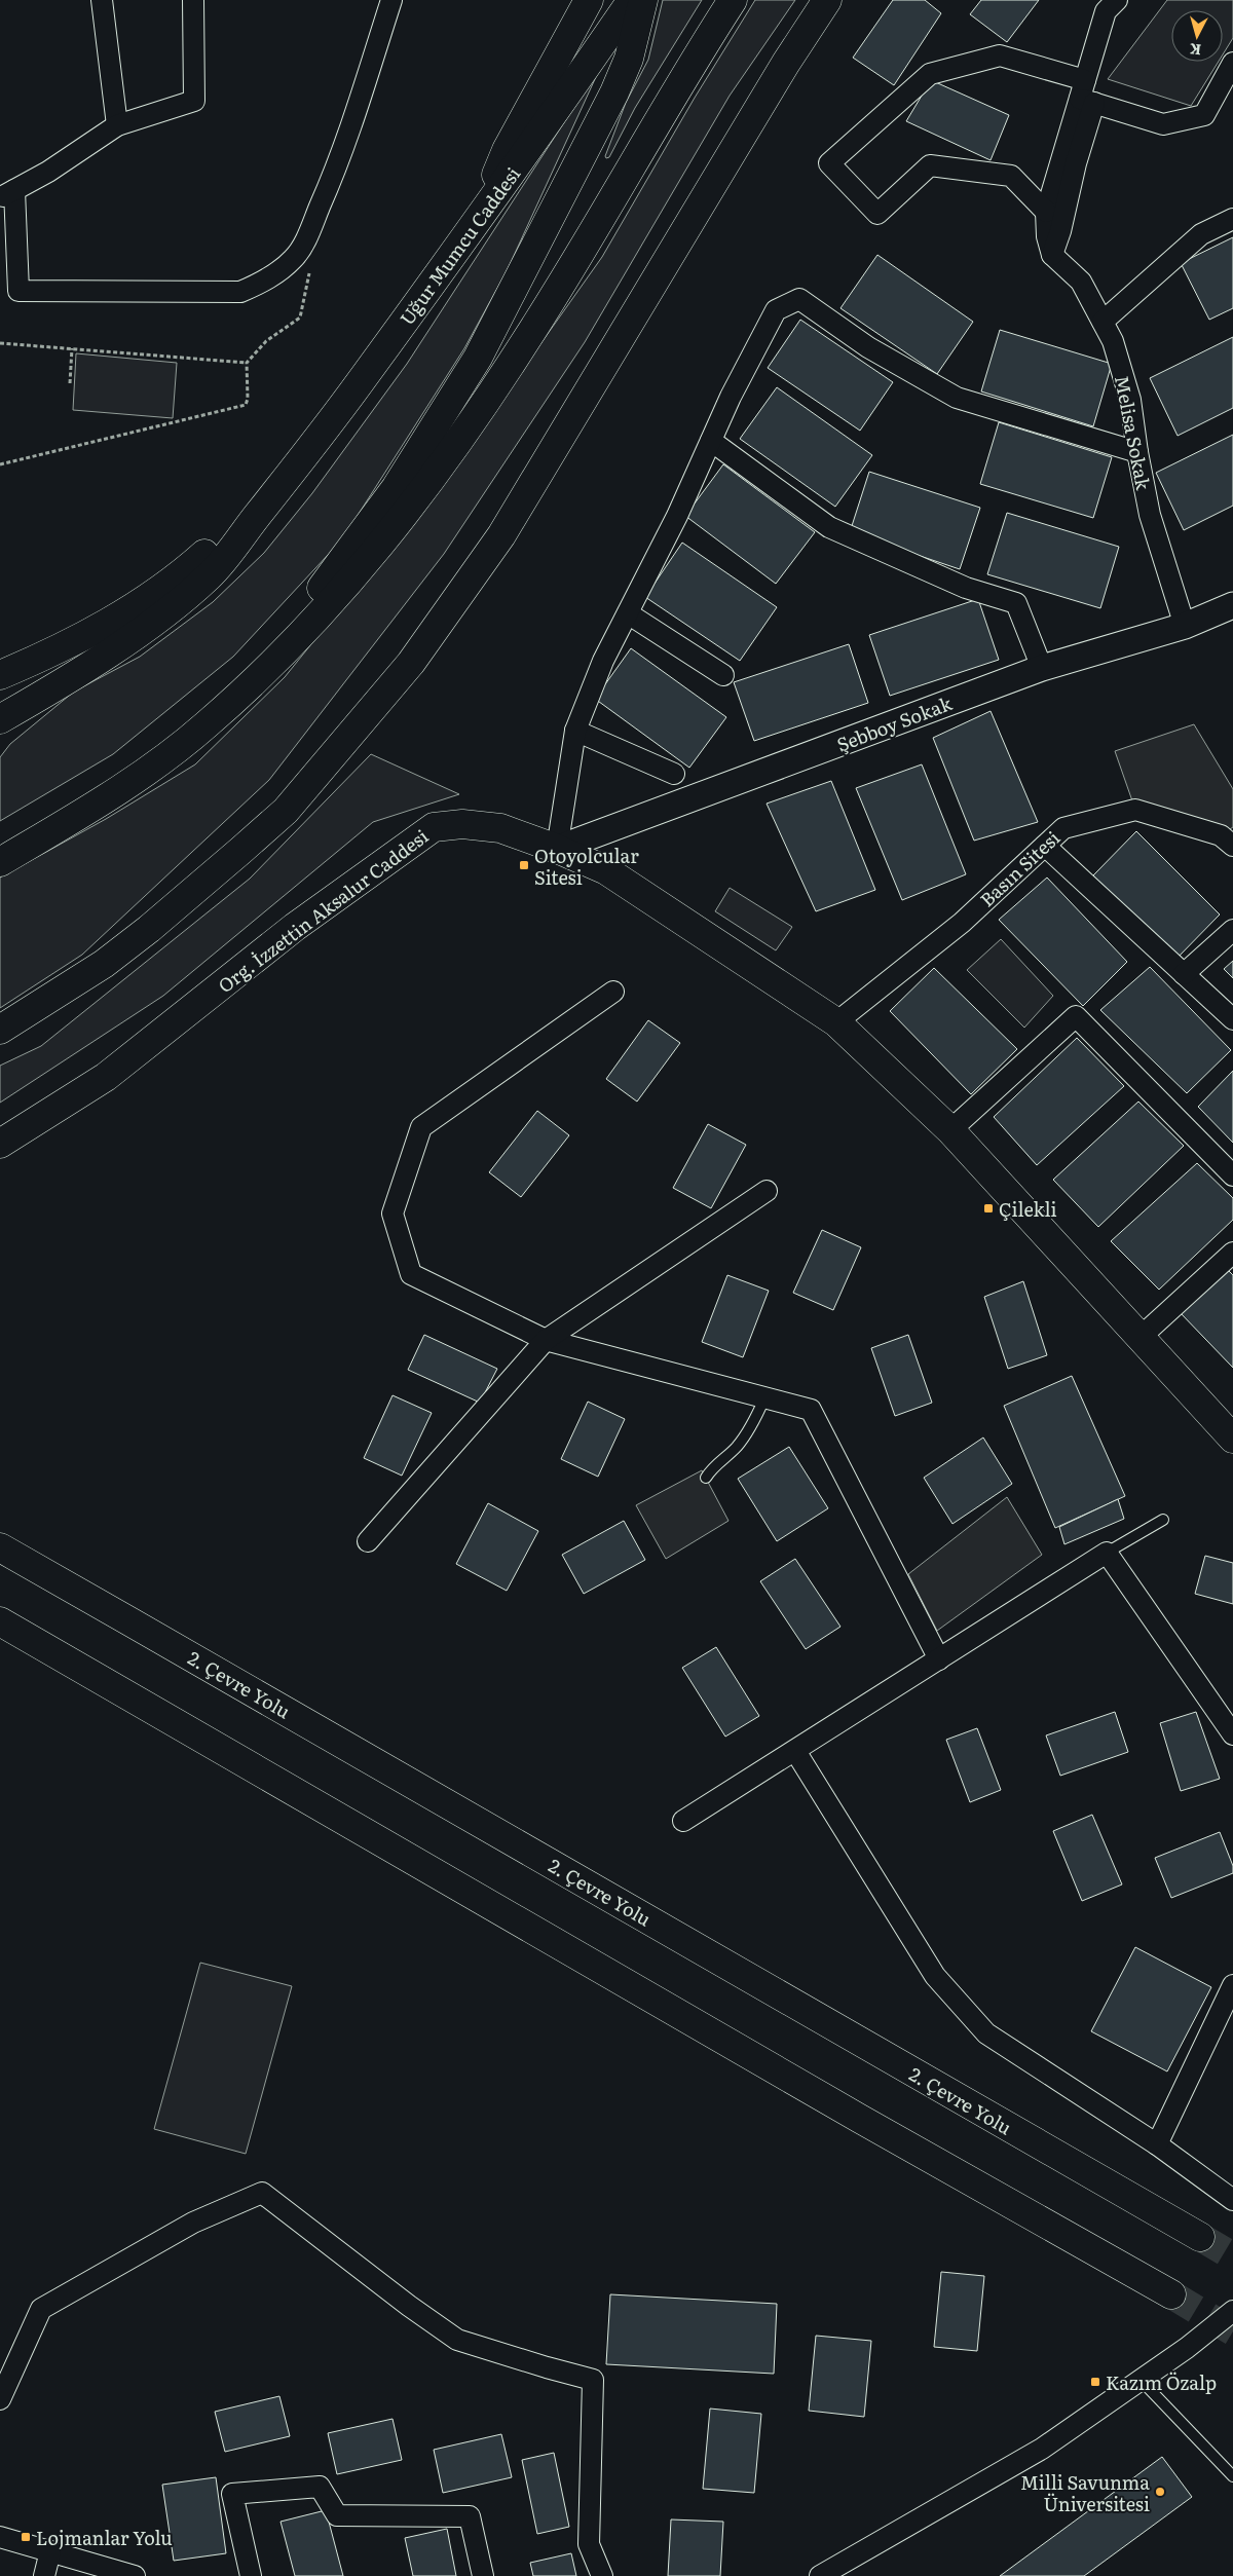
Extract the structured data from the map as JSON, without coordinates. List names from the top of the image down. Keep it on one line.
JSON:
{"streets":{"main road":["Uğur Mumcu Caddesi","Org. İzzettin Aksalur Caddesi","2. Çevre Yolu"],"street":["Melisa Sokak","Şebboy Sokak","Basın Sitesi"]},"crossings":[["Melisa Sokak","Şebboy Sokak"],["Şebboy Sokak","Org. İzzettin Aksalur Caddesi"],["Basın Sitesi","Org. İzzettin Aksalur Caddesi"]],"places":{"transit":["Otoyolcular Sitesi","Çilekli","Kazım Özalp","Lojmanlar Yolu"],"other":["Milli Savunma Üniversitesi"]},"north":"bottom"}
